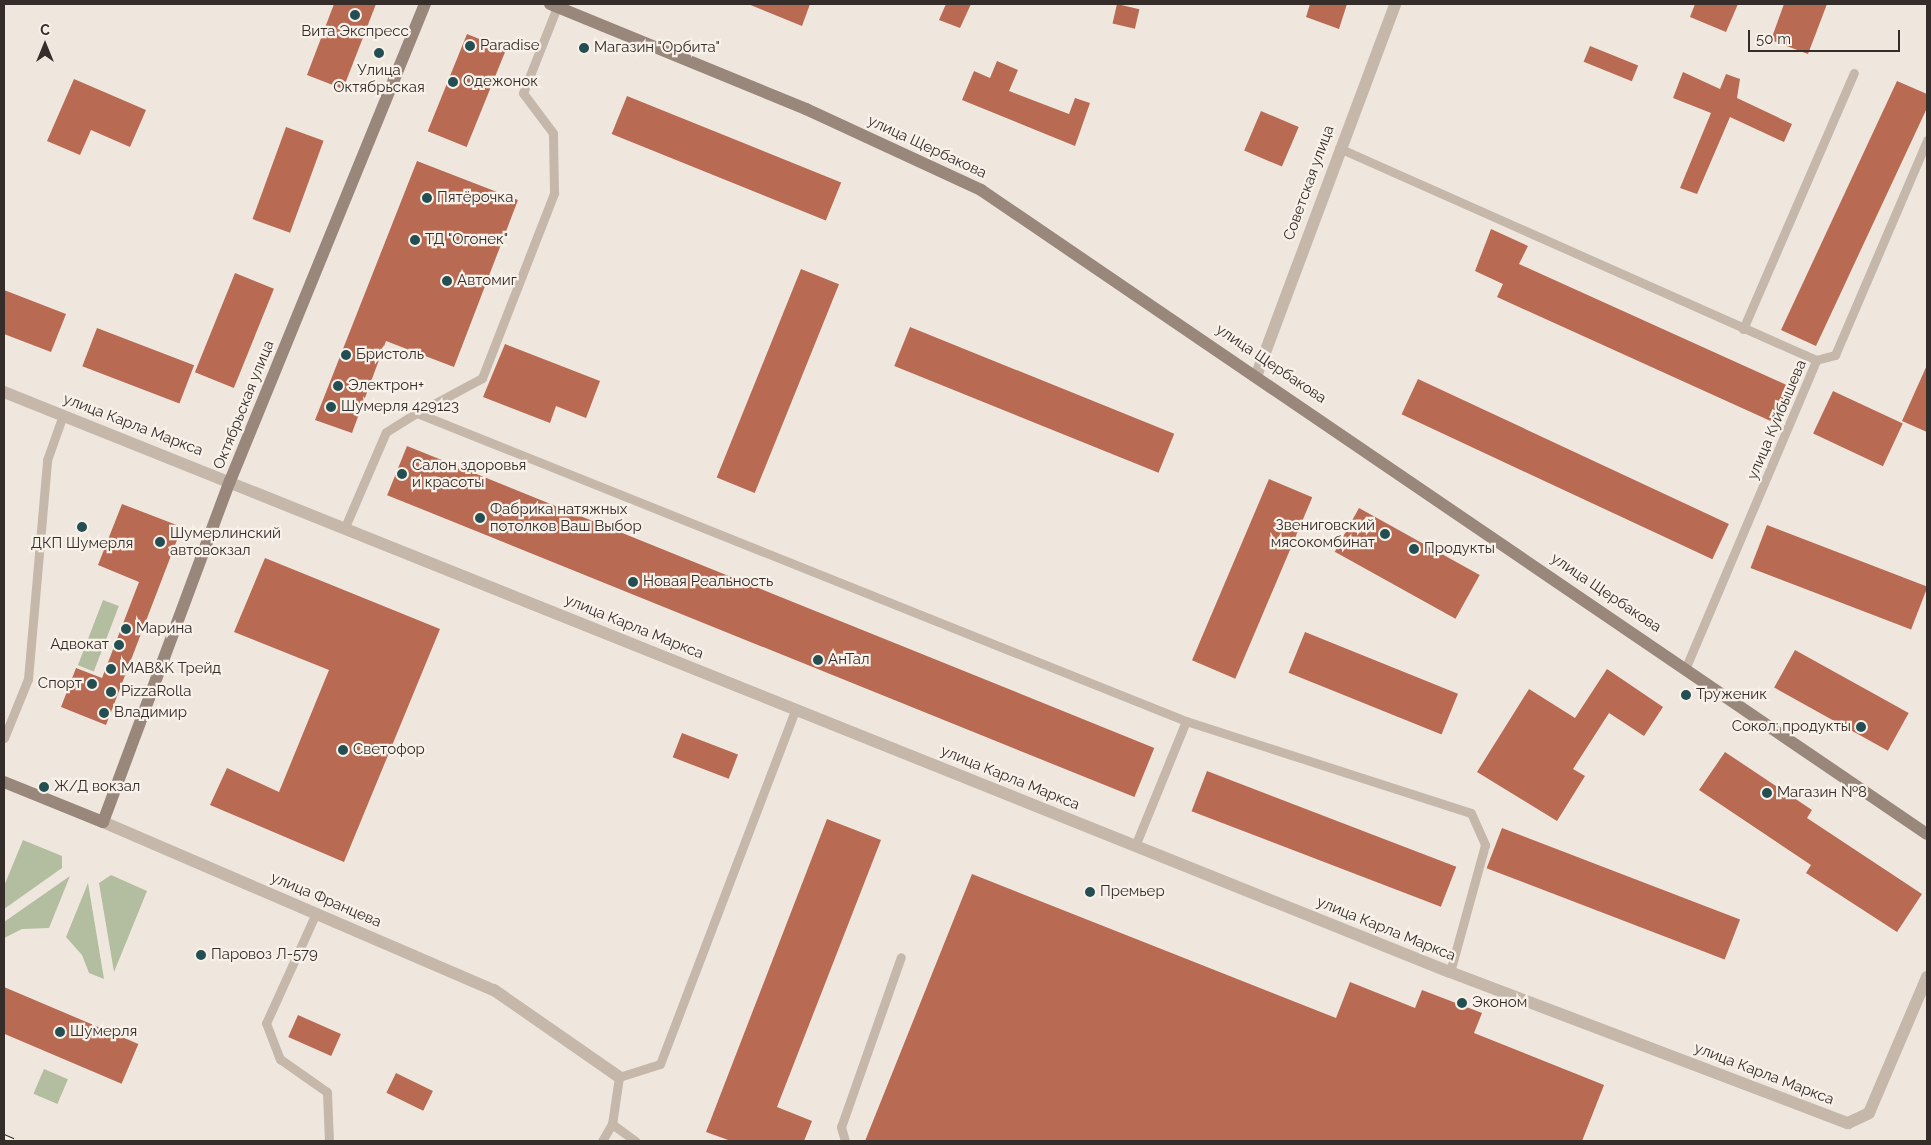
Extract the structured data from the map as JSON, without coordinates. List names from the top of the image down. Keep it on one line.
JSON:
{"streets":{"main road":["улица Щербакова","Октябрьская улица","улица Францева"],"street":["Советская улица","улица Карла Маркса"],"lane":["улица Куйбышева"]},"crossings":[["улица Щербакова","Советская улица"],["улица Щербакова","улица Куйбышева"],["Октябрьская улица","улица Карла Маркса"],["Октябрьская улица","улица Францева"]],"places":["Вита Экспресс","Paradise","Магазин \"Орбита\"","Улица Октябрьская","Одежонок","Пятёрочка","ТД \"Огонек\"","Автомиг","Бристоль","Электрон+","Шумерля 429123","Салон здоровья и красоты","Фабрика натяжных потолков Ваш Выбор","ДКП Шумерля","Звениговский мясокомбинат","Шумерлинский автовокзал","Продукты","Новая Реальность","Марина","Адвокат","АнТал","МАВ&K Трейд","Спорт","PizzaRolla","Труженик","Владимир","Сокол: продукты","Светофор","Ж/Д вокзал","Магазин №8","Премьер","Паровоз Л-579","Эконом","Шумерля"],"scale_bar":"50 m","north":"top"}
